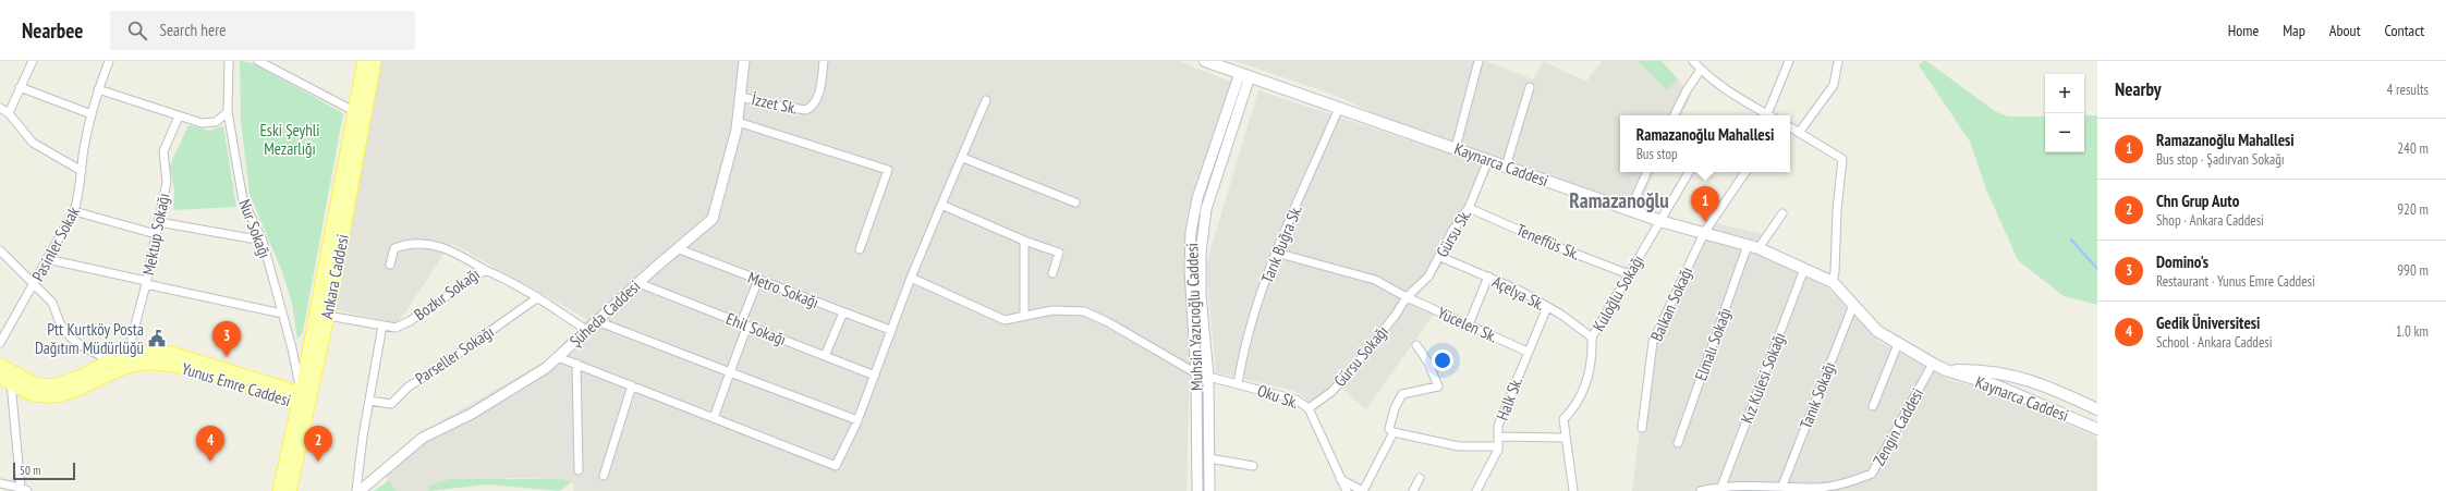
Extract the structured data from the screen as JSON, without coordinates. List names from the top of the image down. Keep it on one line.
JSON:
{"streets":{"main road":["Kaynarca Caddesi","Ankara Caddesi","Yunus Emre Caddesi"],"street":["İzzet Sk.","Nur Sokağı","Gürsu Sk.","Mektup Sokağı","Teneffüs Sk.","Pasinler Sokak","Tarık Buğra Sk.","Metro Sokağı","Açelya Sk.","Kuloğlu Sokağı","Bozkır Sokağı","Balkan Sokağı","Şüheda Caddesi","Muhsin Yazıcıoğlu Caddesi","Yücelen Sk.","Ehil Sokağı","Elmalı Sokağı","Parseller Sokağı","Gürsu Sokağı","Kız Kulesi Sokağı","Tanık Sokağı","Oku Sk.","Halk Sk.","Zengin Caddesi"]},"crossings":[["İzzet Sk.","Şüheda Caddesi"],["Kaynarca Caddesi","Gürsu Sk."],["Kaynarca Caddesi","Tarık Buğra Sk."],["Kaynarca Caddesi","Kuloğlu Sokağı"],["Kaynarca Caddesi","Balkan Sokağı"],["Kaynarca Caddesi","Muhsin Yazıcıoğlu Caddesi"],["Kaynarca Caddesi","Elmalı Sokağı"],["Kaynarca Caddesi","Kız Kulesi Sokağı"],["Kaynarca Caddesi","Tanık Sokağı"],["Kaynarca Caddesi","Zengin Caddesi"],["Nur Sokağı","Ankara Caddesi"],["Nur Sokağı","Yunus Emre Caddesi"],["Gürsu Sk.","Teneffüs Sk."],["Gürsu Sk.","Açelya Sk."],["Gürsu Sk.","Yücelen Sk."],["Gürsu Sk.","Gürsu Sokağı"],["Mektup Sokağı","Yunus Emre Caddesi"],["Teneffüs Sk.","Kuloğlu Sokağı"],["Tarık Buğra Sk.","Yücelen Sk."],["Tarık Buğra Sk.","Oku Sk."],["Ankara Caddesi","Bozkır Sokağı"],["Ankara Caddesi","Yunus Emre Caddesi"],["Metro Sokağı","Şüheda Caddesi"],["Açelya Sk.","Kuloğlu Sokağı"],["Açelya Sk.","Halk Sk."],["Şüheda Caddesi","Ehil Sokağı"],["Muhsin Yazıcıoğlu Caddesi","Oku Sk."],["Yücelen Sk.","Gürsu Sokağı"],["Yücelen Sk.","Halk Sk."],["Gürsu Sokağı","Oku Sk."],["Kız Kulesi Sokağı","Zengin Caddesi"],["Tanık Sokağı","Zengin Caddesi"]],"districts":["Ramazanoğlu"],"parks":["Eski Şeyhli Mezarlığı"],"places":{"public building":["Ptt Kurtköy Posta Dağıtım Müdürlüğü"]},"scale_bar":"50 m","page":{"header":"Nearbee","search":"Search here","nav":["Home","Map","About","Contact"],"heading":["Nearby","4 results"],"map_buttons":["+","−"],"popup":["Ramazanoğlu Mahallesi","Bus stop"],"list":[{"mark":"1","name":"Ramazanoğlu Mahallesi","note":"Bus stop · Şadırvan Sokağı","value":"240 m"},{"mark":"2","name":"Chn Grup Auto","note":"Shop · Ankara Caddesi","value":"920 m"},{"mark":"3","name":"Domino's","note":"Restaurant · Yunus Emre Caddesi","value":"990 m"},{"mark":"4","name":"Gedik Üniversitesi","note":"School · Ankara Caddesi","value":"1.0 km"}],"pins":["1","3","2","4"],"scale":"50 m"}}
